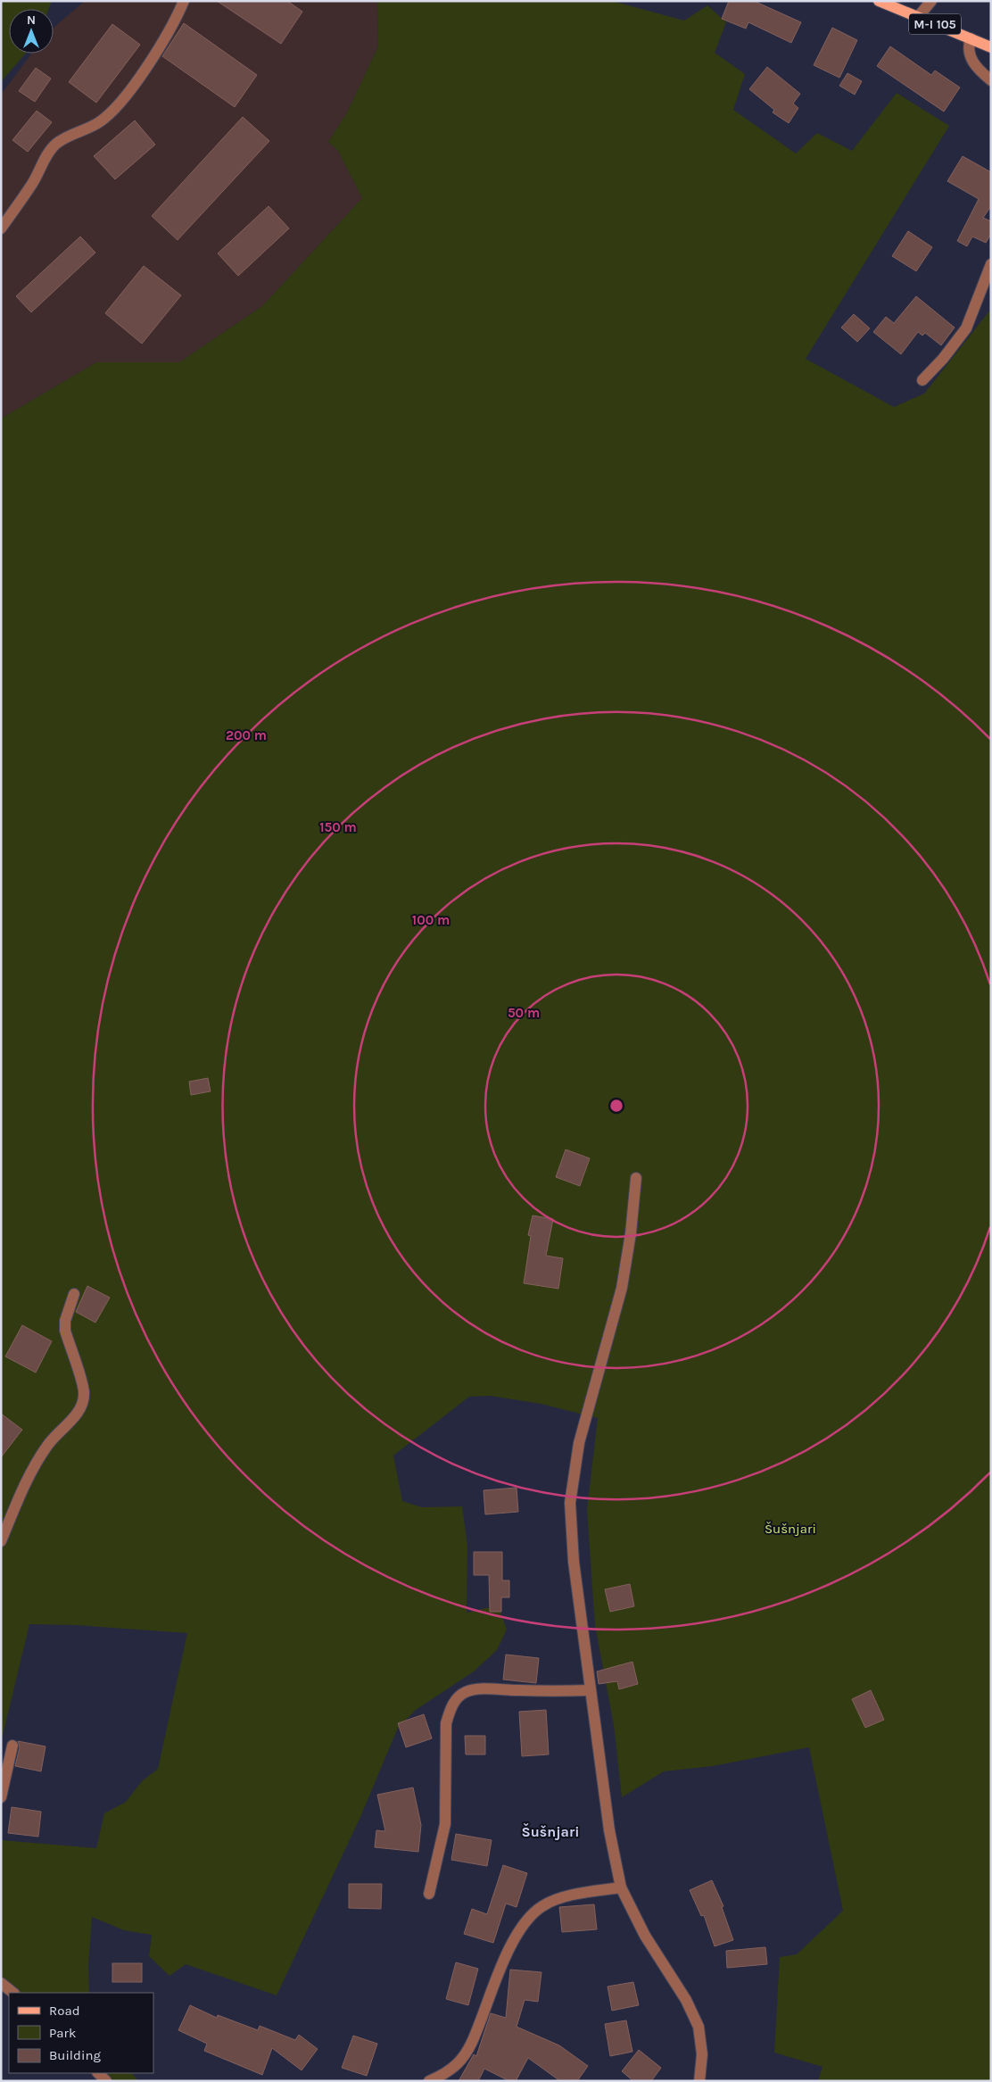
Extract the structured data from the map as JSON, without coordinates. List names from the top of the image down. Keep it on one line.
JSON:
{"streets":{"main road":["M-I 105"]},"districts":["Šušnjari"],"parks":["Šušnjari"],"legend":["Road","Park","Building"],"north":"top","rings":["200 m","150 m","100 m","50 m"]}
